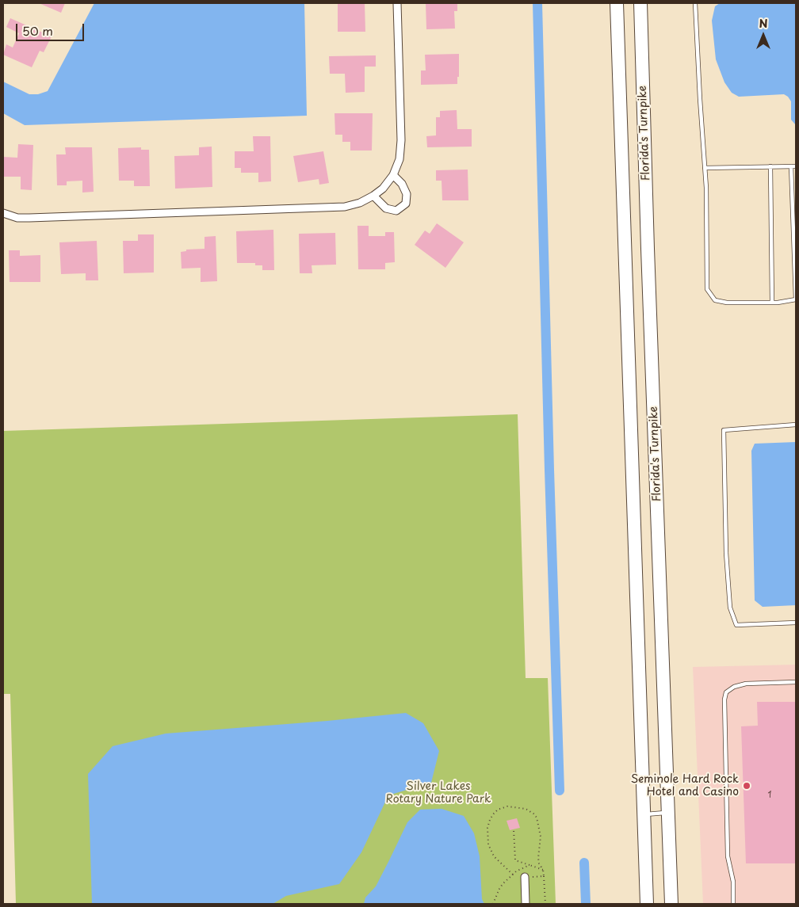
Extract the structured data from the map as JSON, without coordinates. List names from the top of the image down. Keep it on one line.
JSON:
{"streets":{"highway":["Florida's Turnpike"]},"parks":["Silver Lakes Rotary Nature Park"],"places":["Seminole Hard Rock Hotel and Casino"],"house_numbers":["1"],"scale_bar":"50 m","north":"top"}
